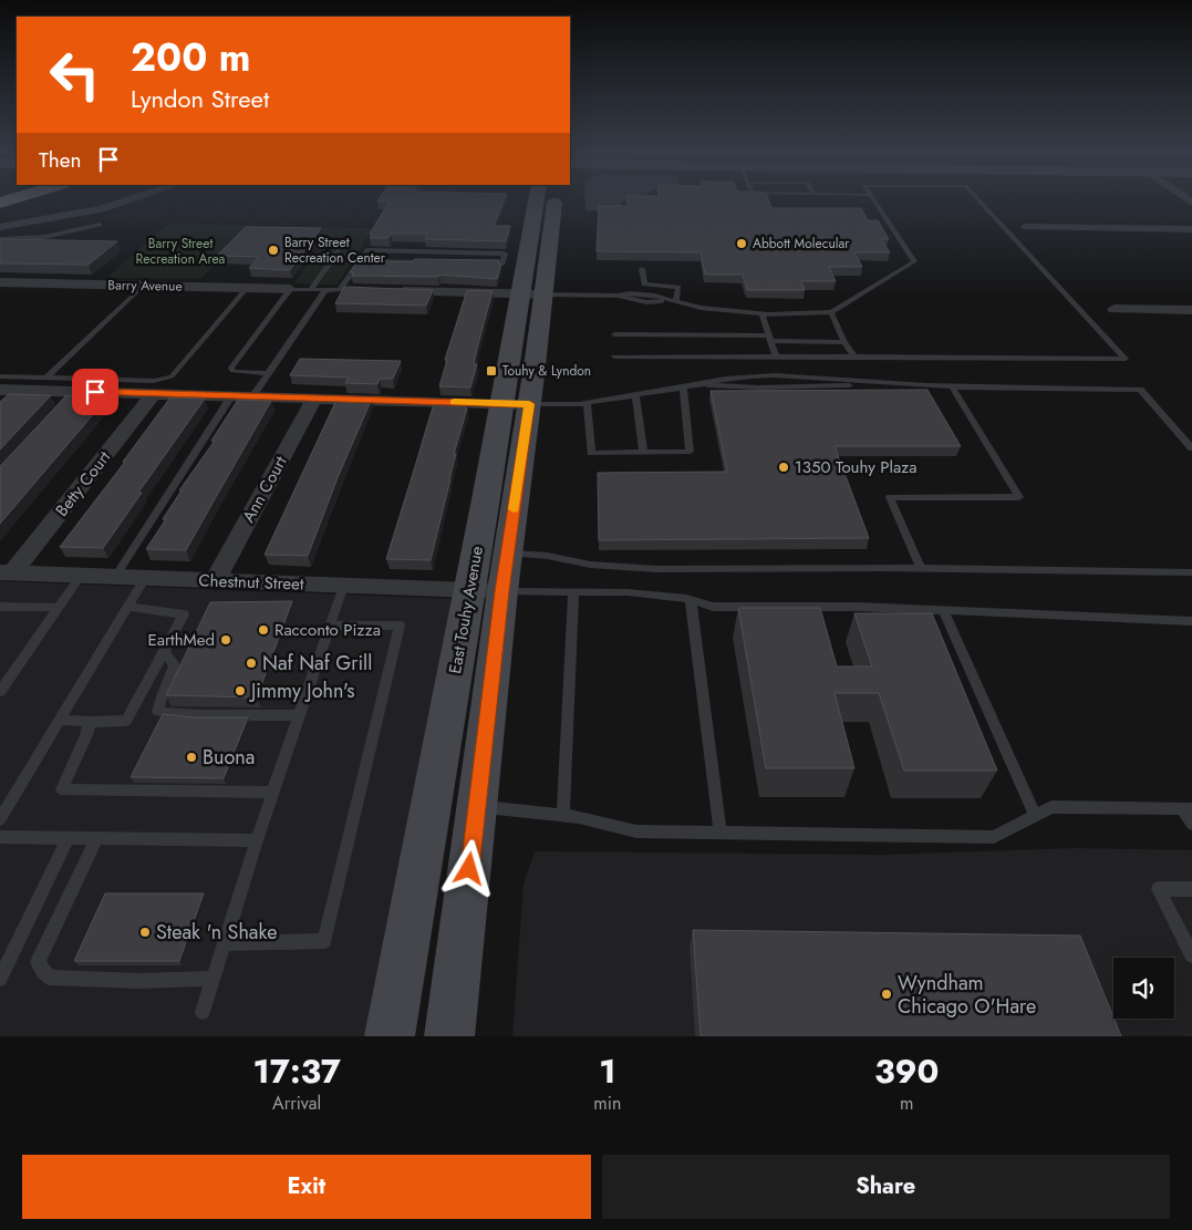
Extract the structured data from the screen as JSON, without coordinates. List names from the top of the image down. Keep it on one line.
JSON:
{"streets":{"main road":["East Touhy Avenue"],"street":["Barry Avenue","Betty Court","Ann Court","Chestnut Street"]},"crossings":[["Betty Court","Chestnut Street"],["Ann Court","Chestnut Street"],["Chestnut Street","East Touhy Avenue"]],"parks":["Barry Street Recreation Area"],"places":{"other":["Abbott Molecular","Barry Street Recreation Center","1350 Touhy Plaza","Racconto Pizza","EarthMed","Naf Naf Grill","Jimmy John's","Buona","Steak 'n Shake","Wyndham Chicago O'Hare"],"transit":["Touhy & Lyndon"]},"page":{"turn":["200 m","Lyndon Street"],"then":"Then","eta":["17:37","Arrival","1","min","390","m"],"buttons":["Exit","Share"]}}
